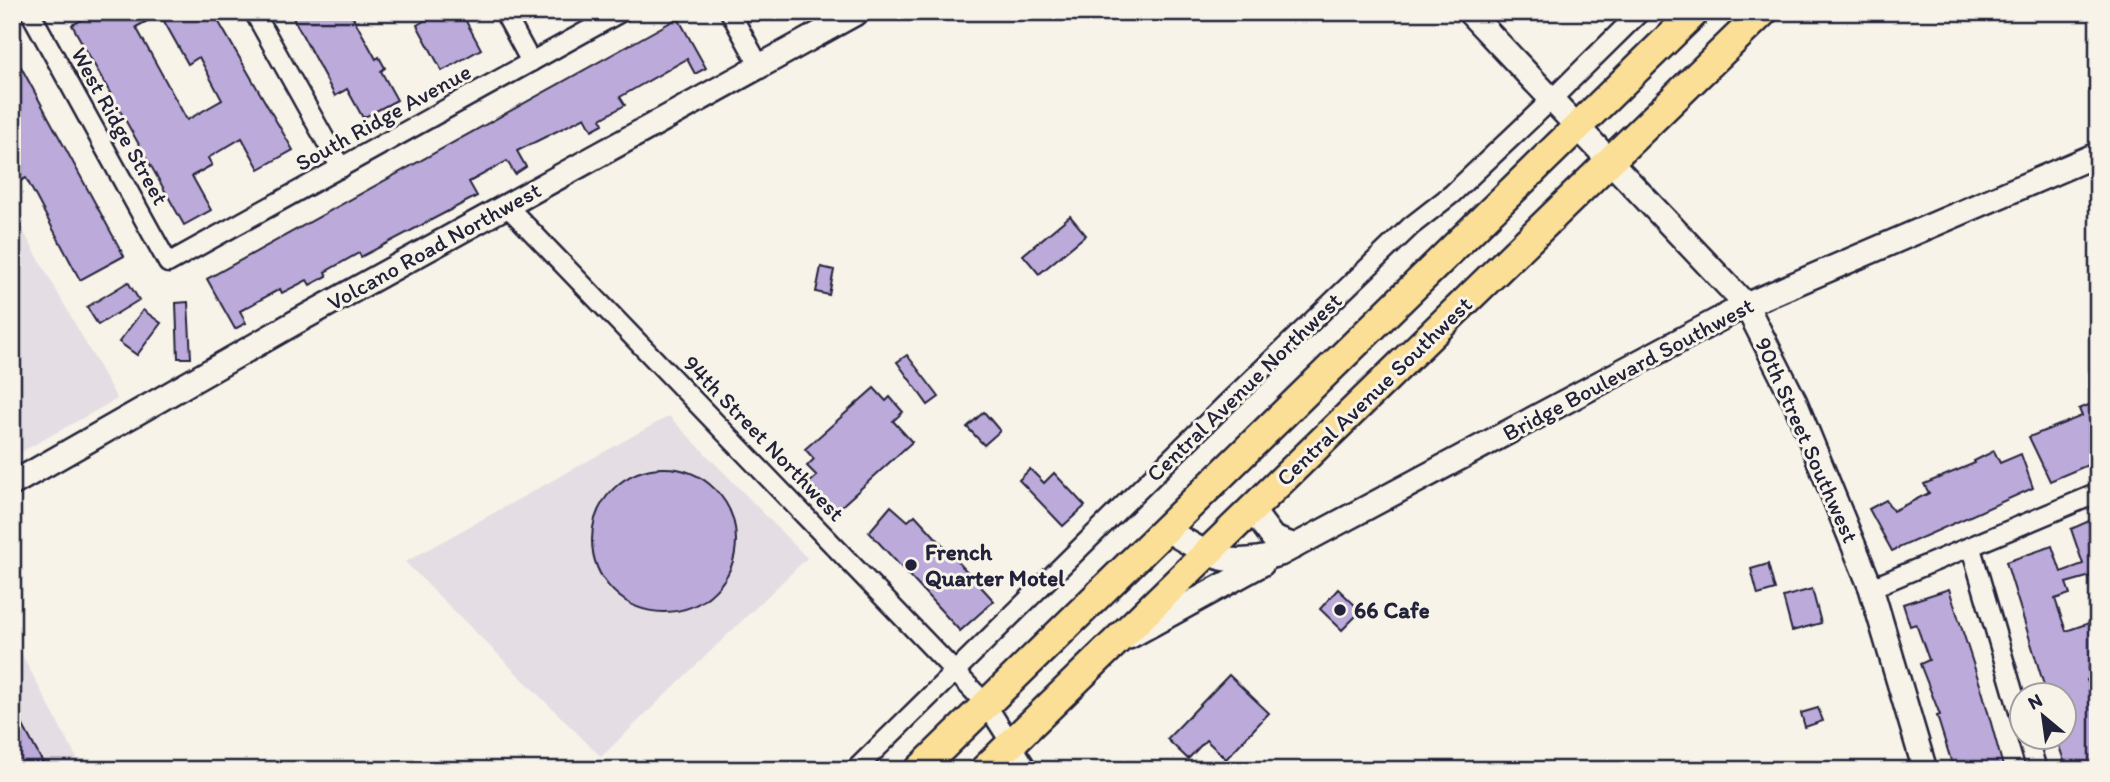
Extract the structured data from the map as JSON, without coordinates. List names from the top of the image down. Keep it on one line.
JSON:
{"streets":{"main road":["Central Avenue Northwest","Central Avenue Southwest"],"street":["South Ridge Avenue","West Ridge Street","Volcano Road Northwest","Bridge Boulevard Southwest","94th Street Northwest","90th Street Southwest"]},"crossings":[["South Ridge Avenue","West Ridge Street"],["Volcano Road Northwest","94th Street Northwest"],["Bridge Boulevard Southwest","Central Avenue Northwest"],["Bridge Boulevard Southwest","Central Avenue Southwest"],["Bridge Boulevard Southwest","90th Street Southwest"],["Central Avenue Northwest","94th Street Northwest"],["Central Avenue Northwest","90th Street Southwest"],["Central Avenue Southwest","94th Street Northwest"],["Central Avenue Southwest","90th Street Southwest"]],"places":["French Quarter Motel","66 Cafe"],"north":"top left"}
